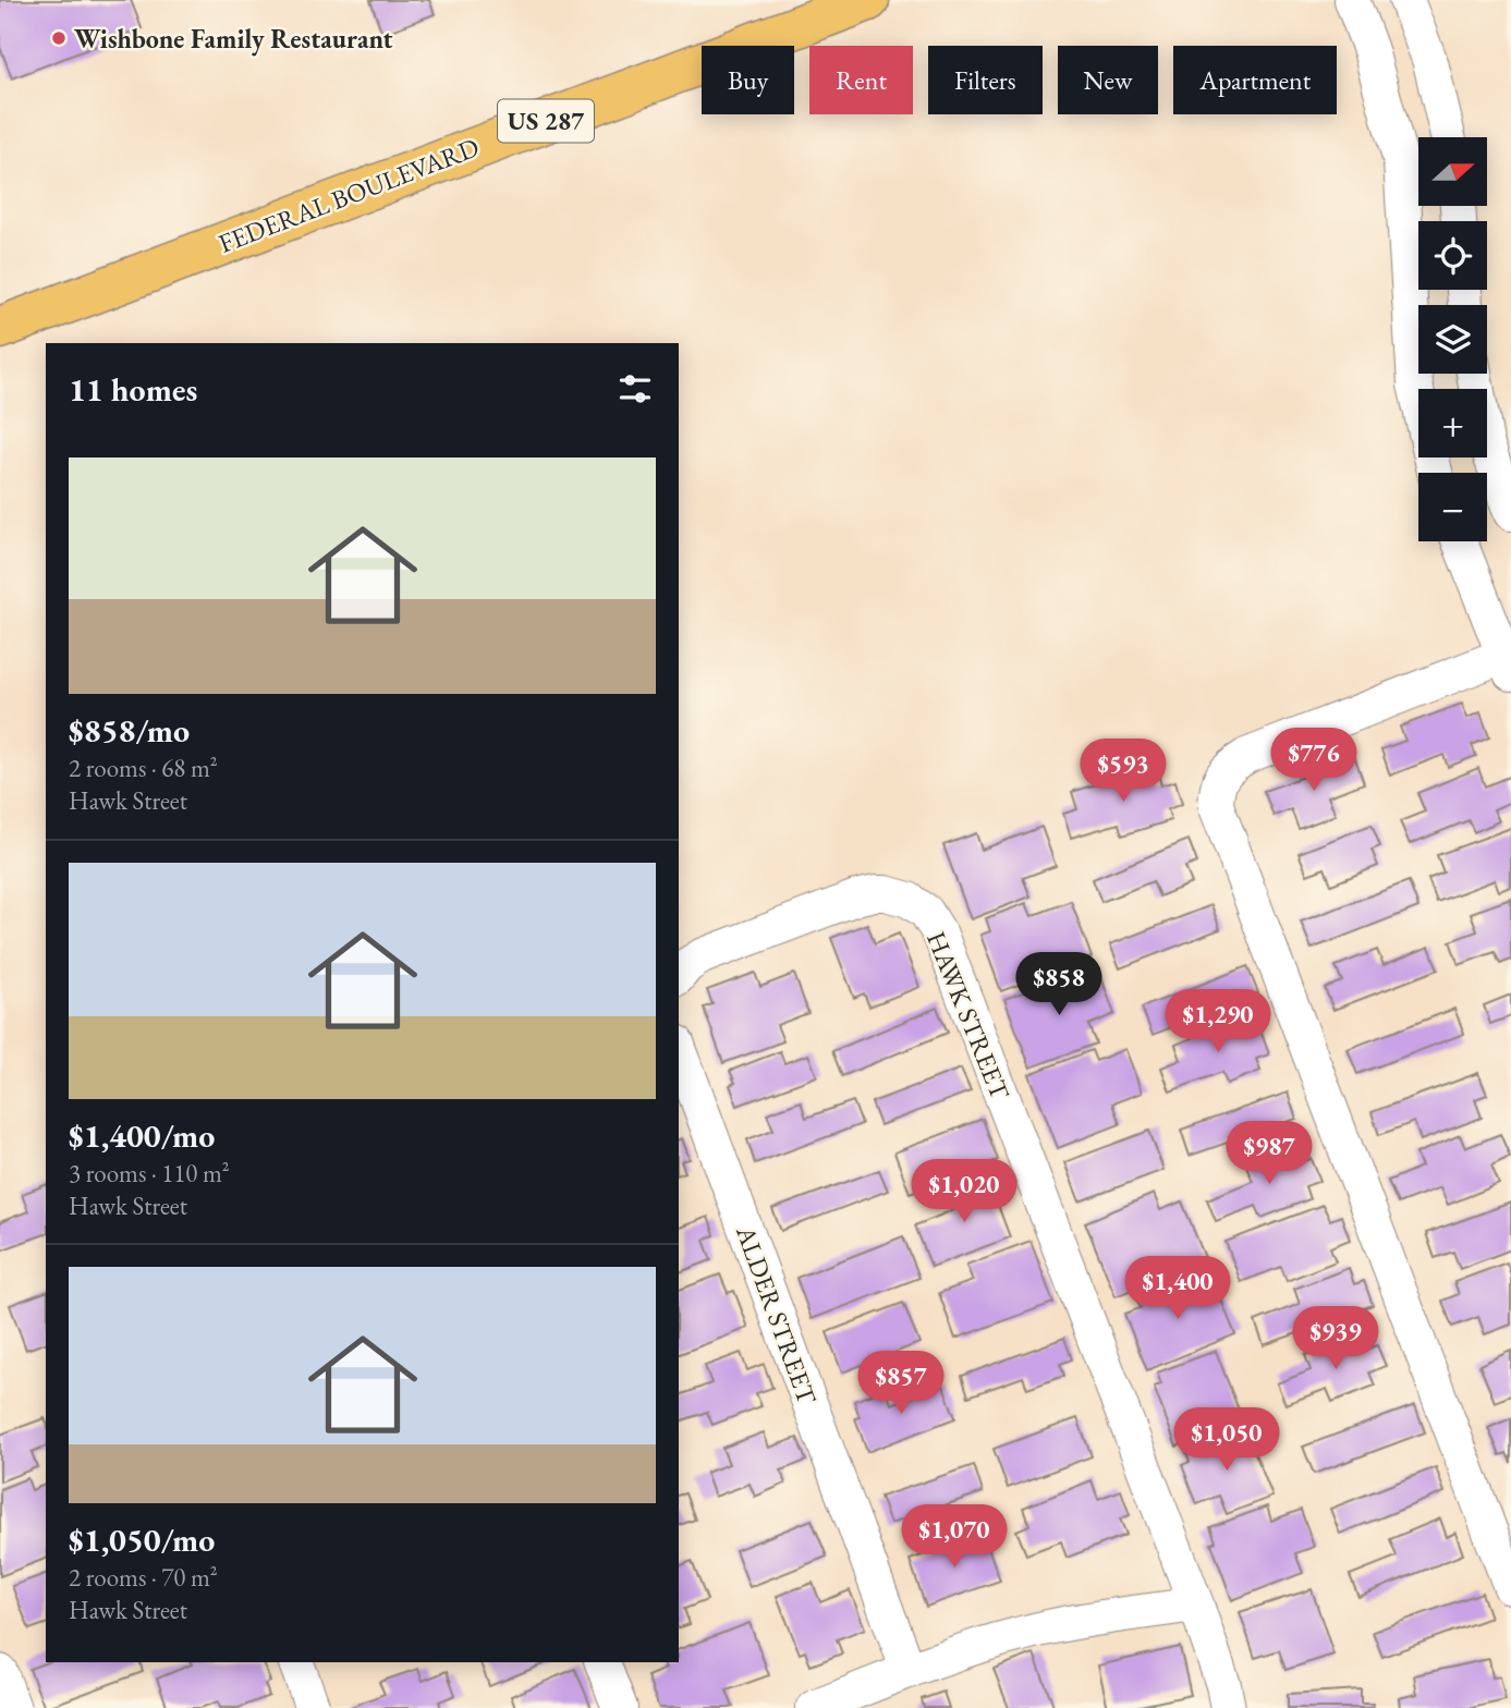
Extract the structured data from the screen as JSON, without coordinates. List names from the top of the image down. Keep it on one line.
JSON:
{"streets":{"main road":["US 287","FEDERAL BOULEVARD"],"street":["HAWK STREET","ALDER STREET"]},"places":["Wishbone Family Restaurant"],"north":"right","page":{"chip":["Buy","Rent","Filters","New","Apartment"],"map_buttons":["+","−"],"heading":"11 homes","list":[{"name":"$858/mo","note":"2 rooms · 68 m² · Hawk Street"},{"name":"$1,400/mo","note":"3 rooms · 110 m² · Hawk Street"},{"name":"$1,050/mo","note":"2 rooms · 70 m² · Hawk Street"}],"price":["$776","$593","$858","$1,290","$987","$1,020","$1,400","$939","$857","$1,050","$1,070"]}}
